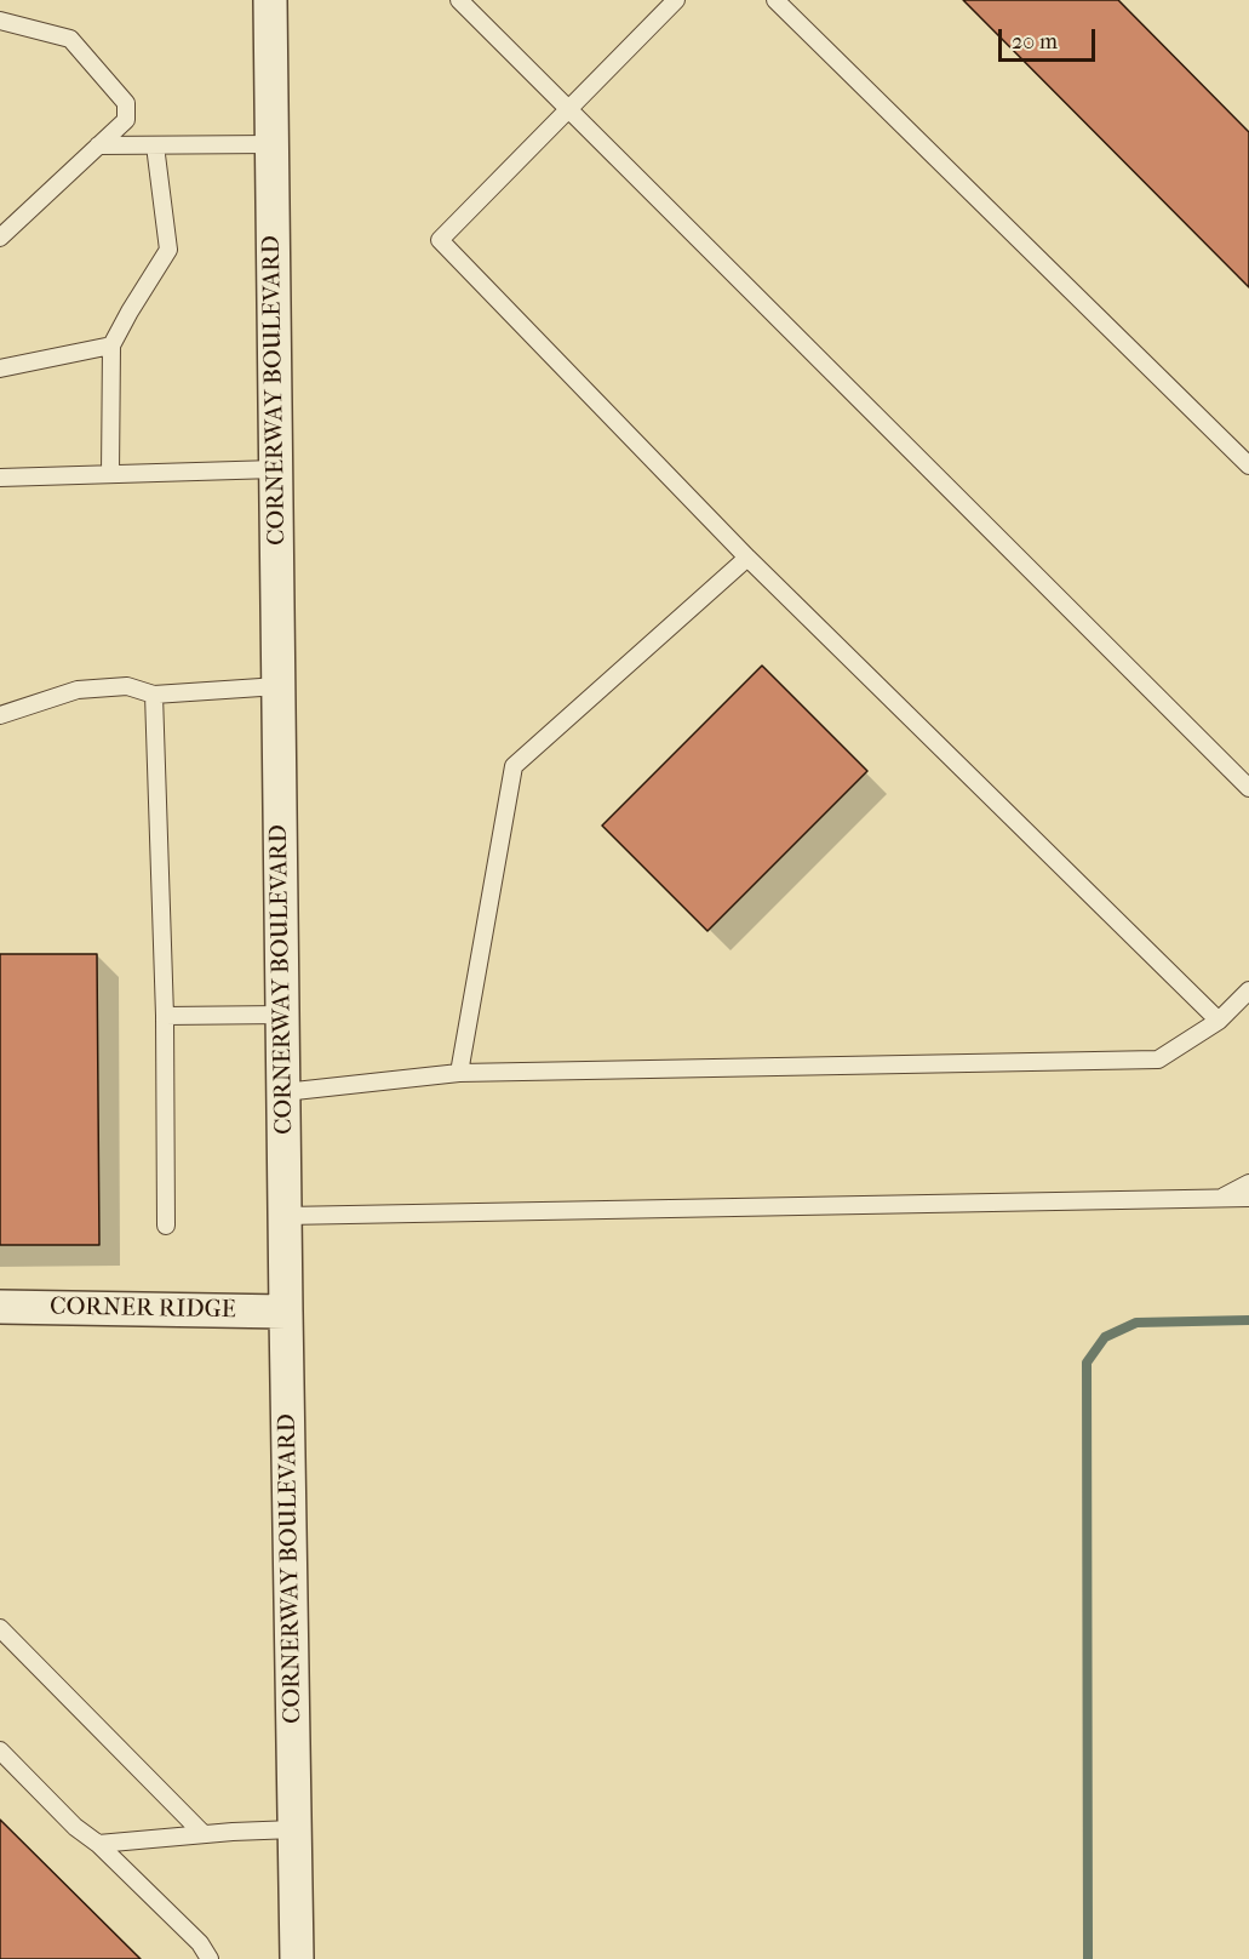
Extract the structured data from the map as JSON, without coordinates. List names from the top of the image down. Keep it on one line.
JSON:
{"streets":{"street":["CORNERWAY BOULEVARD","CORNER RIDGE"]},"crossings":[["CORNERWAY BOULEVARD","CORNER RIDGE"]],"scale_bar":"20 m"}
